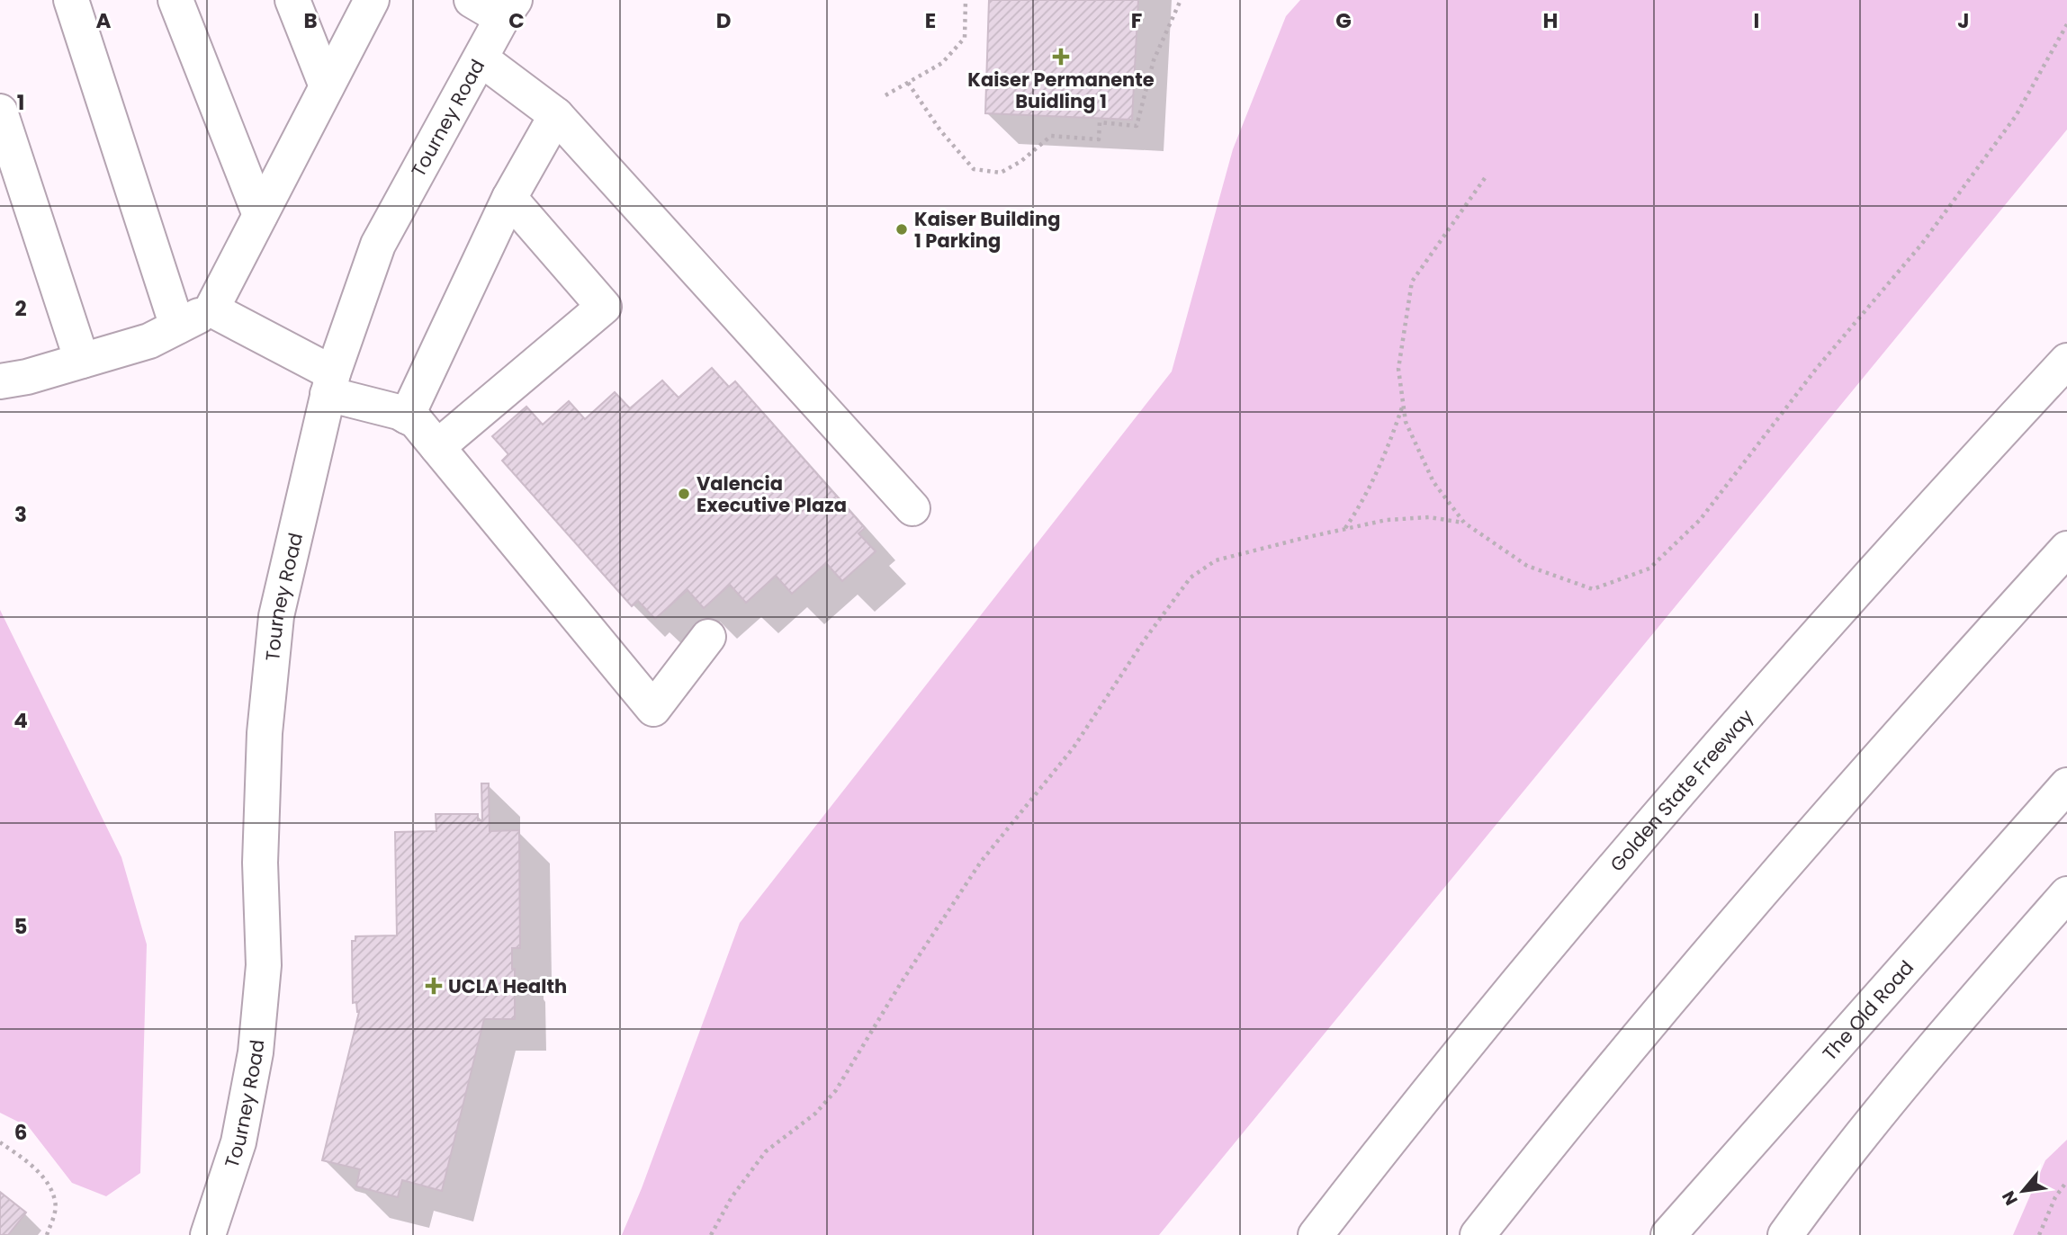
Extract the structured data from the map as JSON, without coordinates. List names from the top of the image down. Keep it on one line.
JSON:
{"streets":{"main road":["Tourney Road","Golden State Freeway","The Old Road"]},"places":{"health":["Kaiser Permanente Buidling 1","UCLA Health"],"other":["Kaiser Building 1 Parking","Valencia Executive Plaza"]},"north":"bottom left","grid":{"columns":["A","B","C","D","E","F","G","H","I","J"],"rows":["1","2","3","4","5","6"]}}
